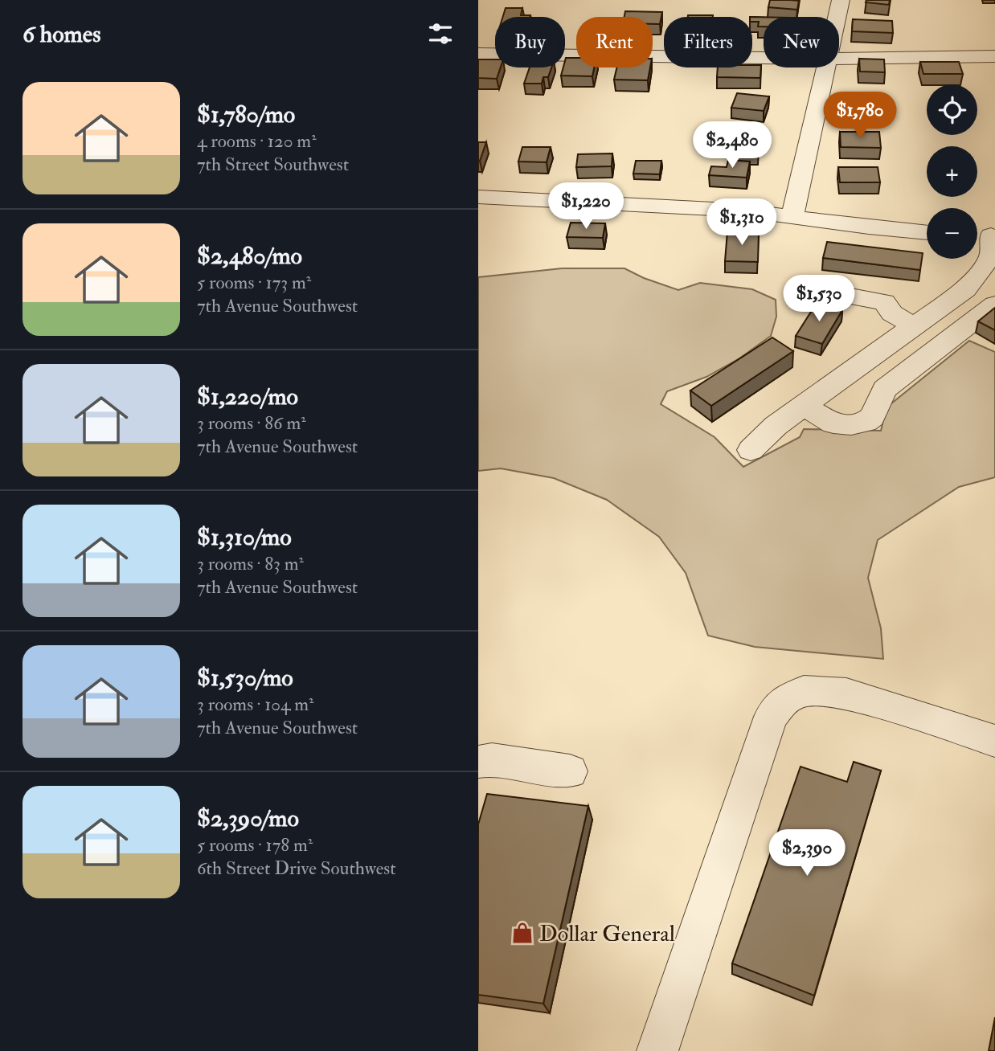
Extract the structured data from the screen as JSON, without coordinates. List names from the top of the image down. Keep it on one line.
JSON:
{"places":{"shop":["Dollar General"]},"page":{"heading":"6 homes","chip":["Buy","Rent","Filters","New"],"list":[{"name":"$1,780/mo","note":"4 rooms · 120 m² · 7th Street Southwest"},{"name":"$2,480/mo","note":"5 rooms · 173 m² · 7th Avenue Southwest"},{"name":"$1,220/mo","note":"3 rooms · 86 m² · 7th Avenue Southwest"},{"name":"$1,310/mo","note":"3 rooms · 83 m² · 7th Avenue Southwest"},{"name":"$1,530/mo","note":"3 rooms · 104 m² · 7th Avenue Southwest"},{"name":"$2,390/mo","note":"5 rooms · 178 m² · 6th Street Drive Southwest"}],"map_buttons":["+","−"],"price":["$1,780","$2,480","$1,220","$1,310","$1,530","$2,390"]}}
